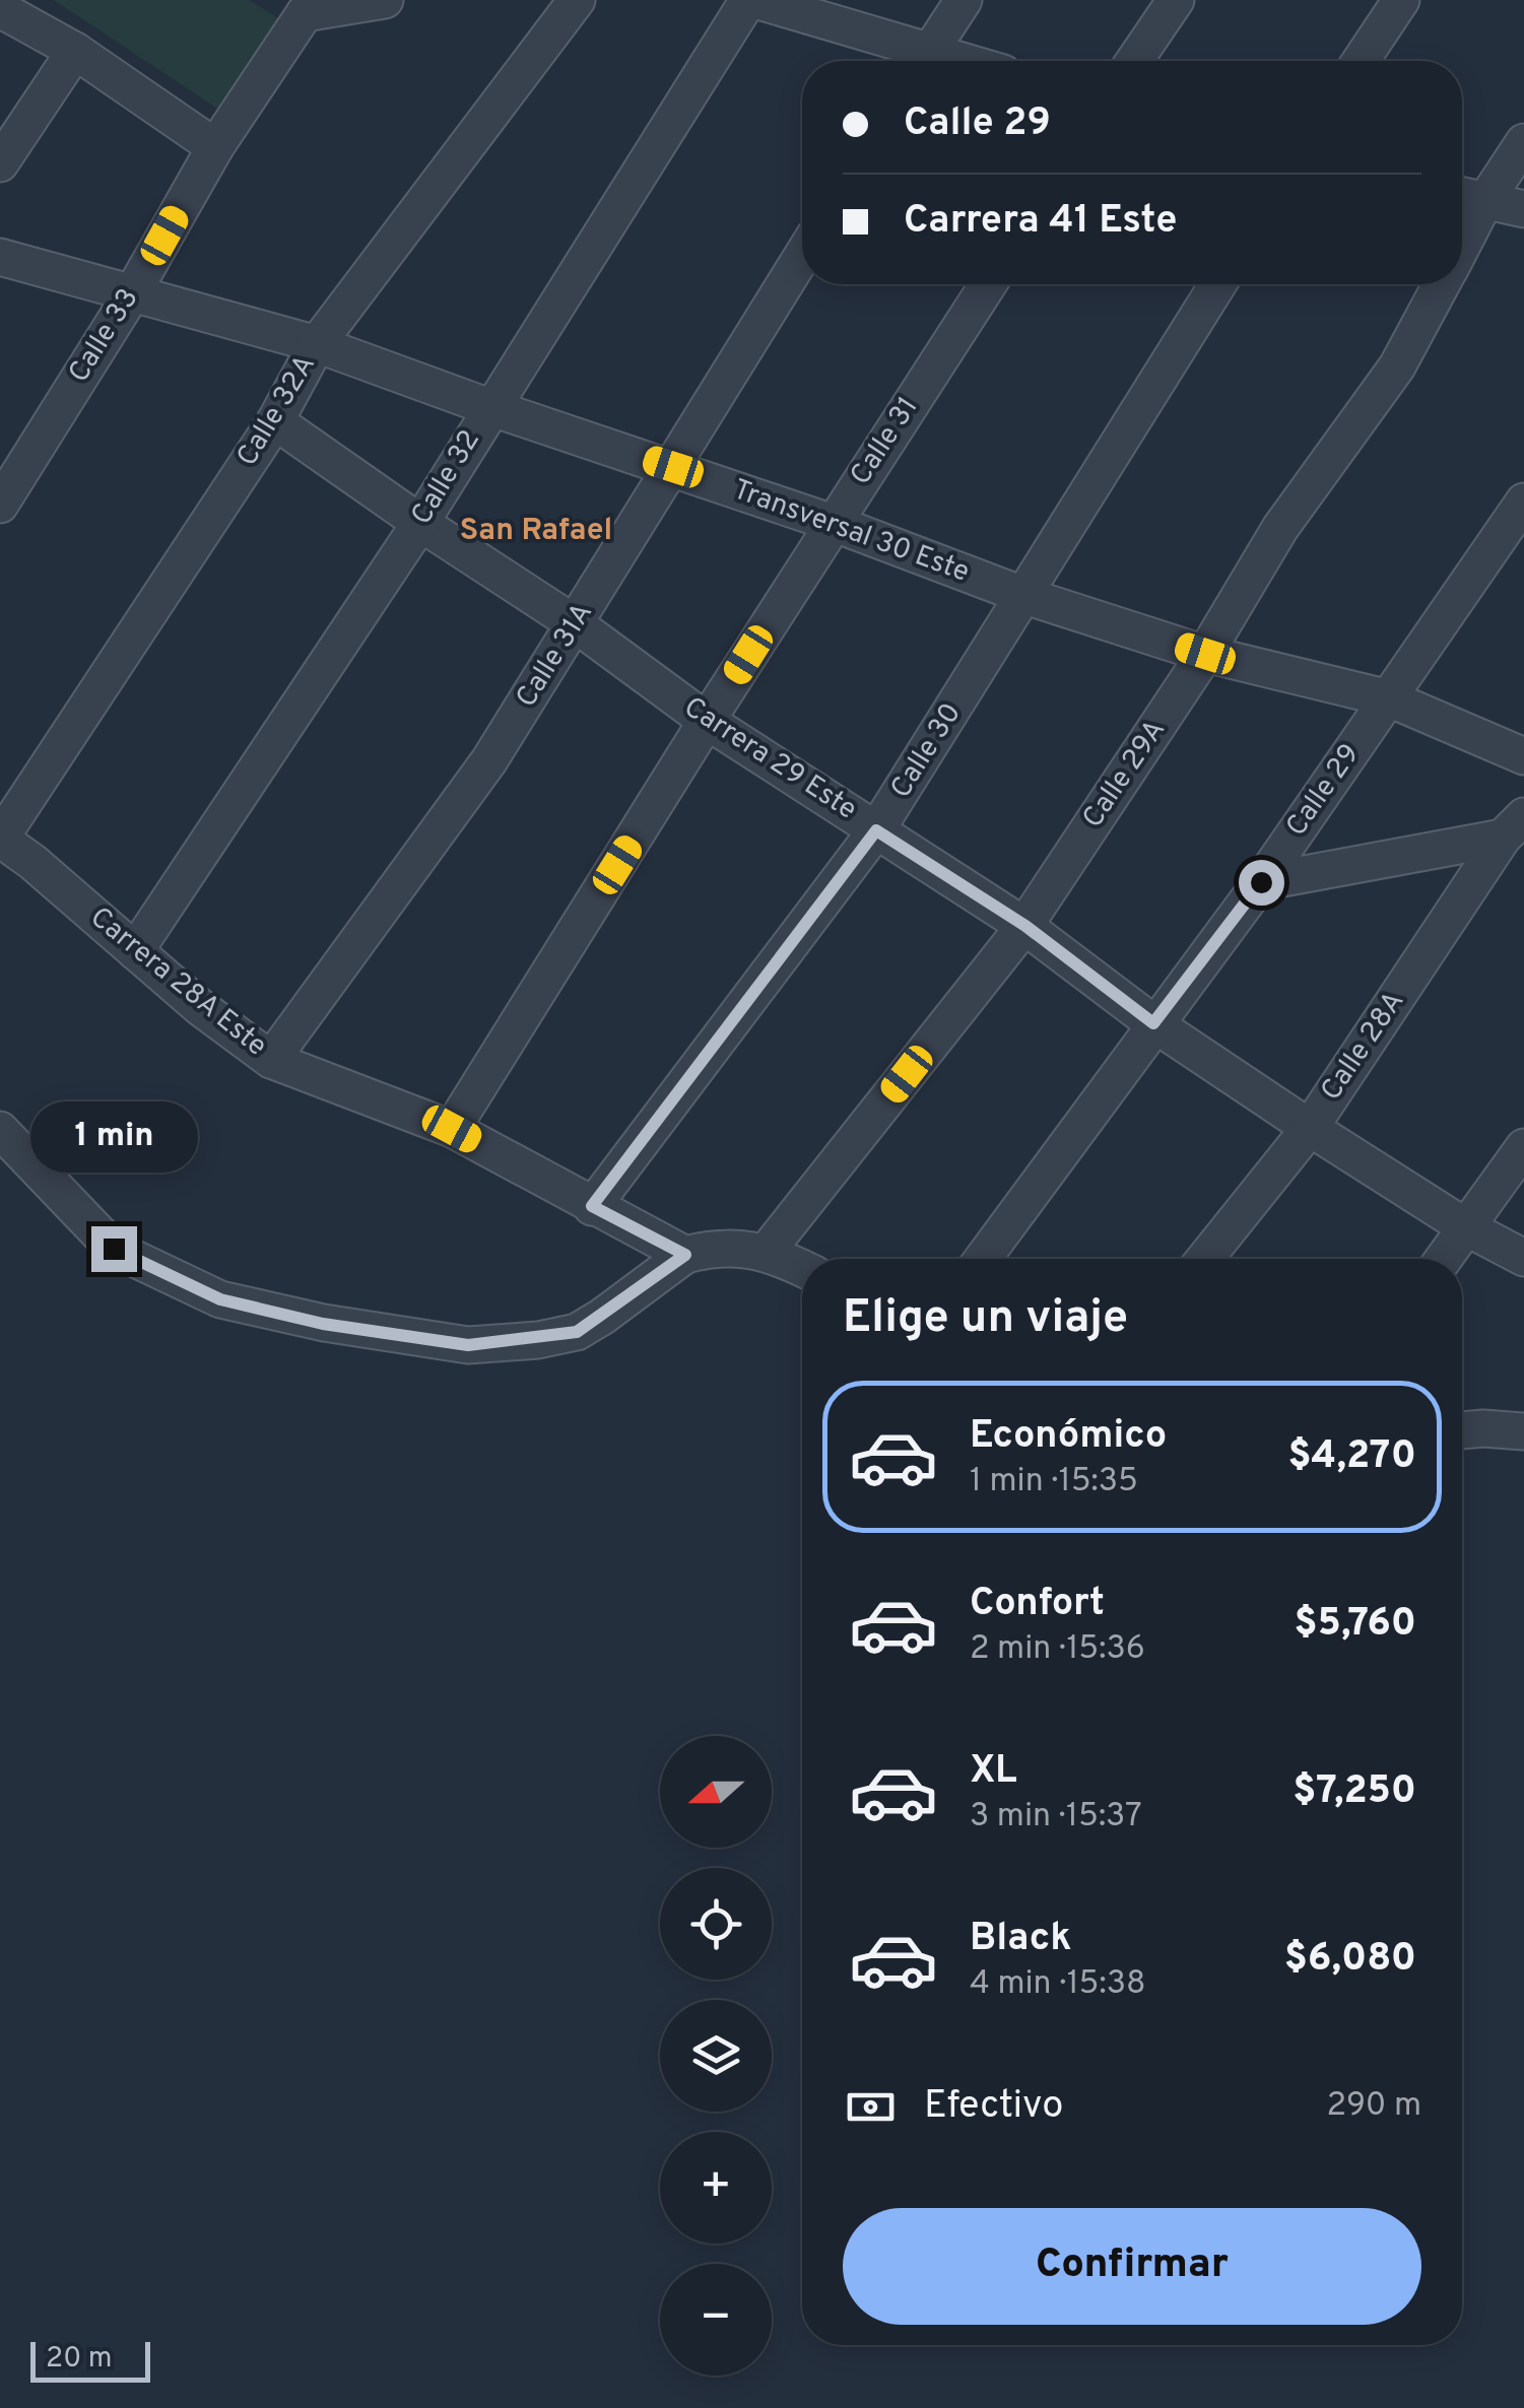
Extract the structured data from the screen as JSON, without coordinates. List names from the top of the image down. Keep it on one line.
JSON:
{"streets":{"street":["Calle 33","Calle 32A","Calle 31","Calle 32","Transversal 30 Este","Calle 31A","Calle 30","Carrera 29 Este","Calle 29A","Calle 29","Carrera 28A Este","Calle 28A"]},"crossings":[["Calle 33","Transversal 30 Este"],["Calle 32A","Transversal 30 Este"],["Calle 32A","Carrera 29 Este"],["Calle 32A","Carrera 28A Este"],["Calle 31","Transversal 30 Este"],["Calle 31","Carrera 29 Este"],["Calle 31","Carrera 28A Este"],["Calle 32","Transversal 30 Este"],["Calle 32","Carrera 29 Este"],["Calle 32","Carrera 28A Este"],["Transversal 30 Este","Calle 31A"],["Transversal 30 Este","Calle 30"],["Transversal 30 Este","Calle 29A"],["Transversal 30 Este","Calle 29"],["Calle 31A","Carrera 29 Este"],["Calle 31A","Carrera 28A Este"],["Calle 30","Carrera 29 Este"],["Calle 30","Carrera 28A Este"],["Carrera 29 Este","Calle 29A"],["Carrera 29 Este","Calle 29"],["Carrera 29 Este","Calle 28A"]],"districts":["San Rafael"],"scale_bar":"20 m","north":"left","page":{"banner":["Calle 29","Carrera 41 Este"],"bubble":"1 min","heading":"Elige un viaje","list":[{"name":"Económico","note":"1 min · 15:35","value":"$4,270"},{"name":"Confort","note":"2 min · 15:36","value":"$5,760"},{"name":"XL","note":"3 min · 15:37","value":"$7,250"},{"name":"Black","note":"4 min · 15:38","value":"$6,080"}],"map_buttons":["+","−"],"pay":["Efectivo","290 m"],"buttons":"Confirmar","scale":"20 m"}}
